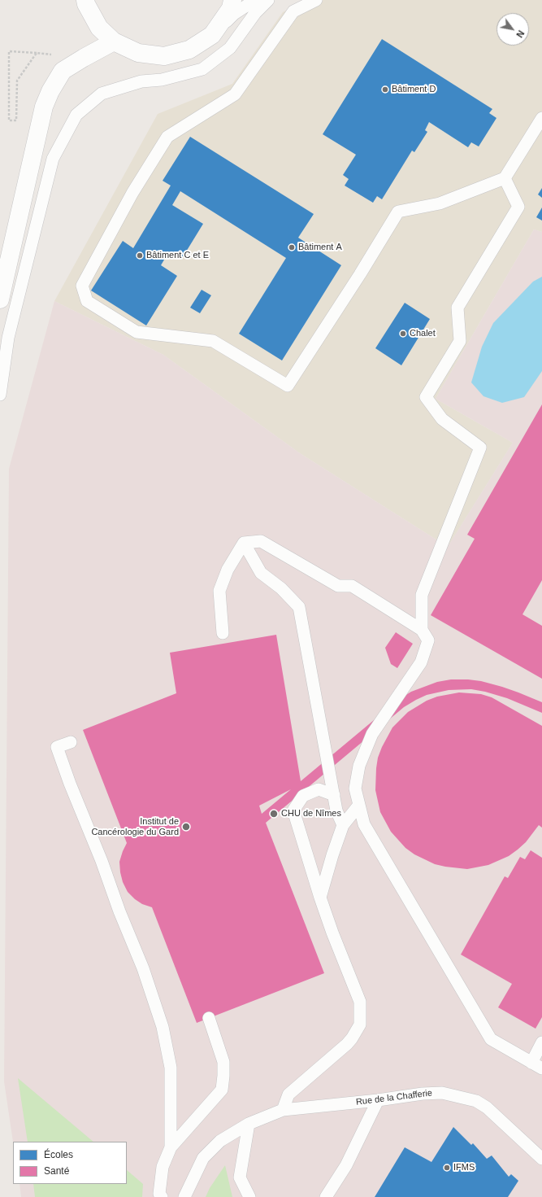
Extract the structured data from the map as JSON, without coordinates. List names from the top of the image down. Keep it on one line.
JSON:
{"streets":{"lane":["Rue de la Chafferie"]},"places":["Bâtiment D","Bâtiment A","Bâtiment C et E","Chalet","CHU de Nîmes","Institut de Cancérologie du Gard","IFMS"],"legend":["Écoles","Santé"],"north":"bottom right"}
